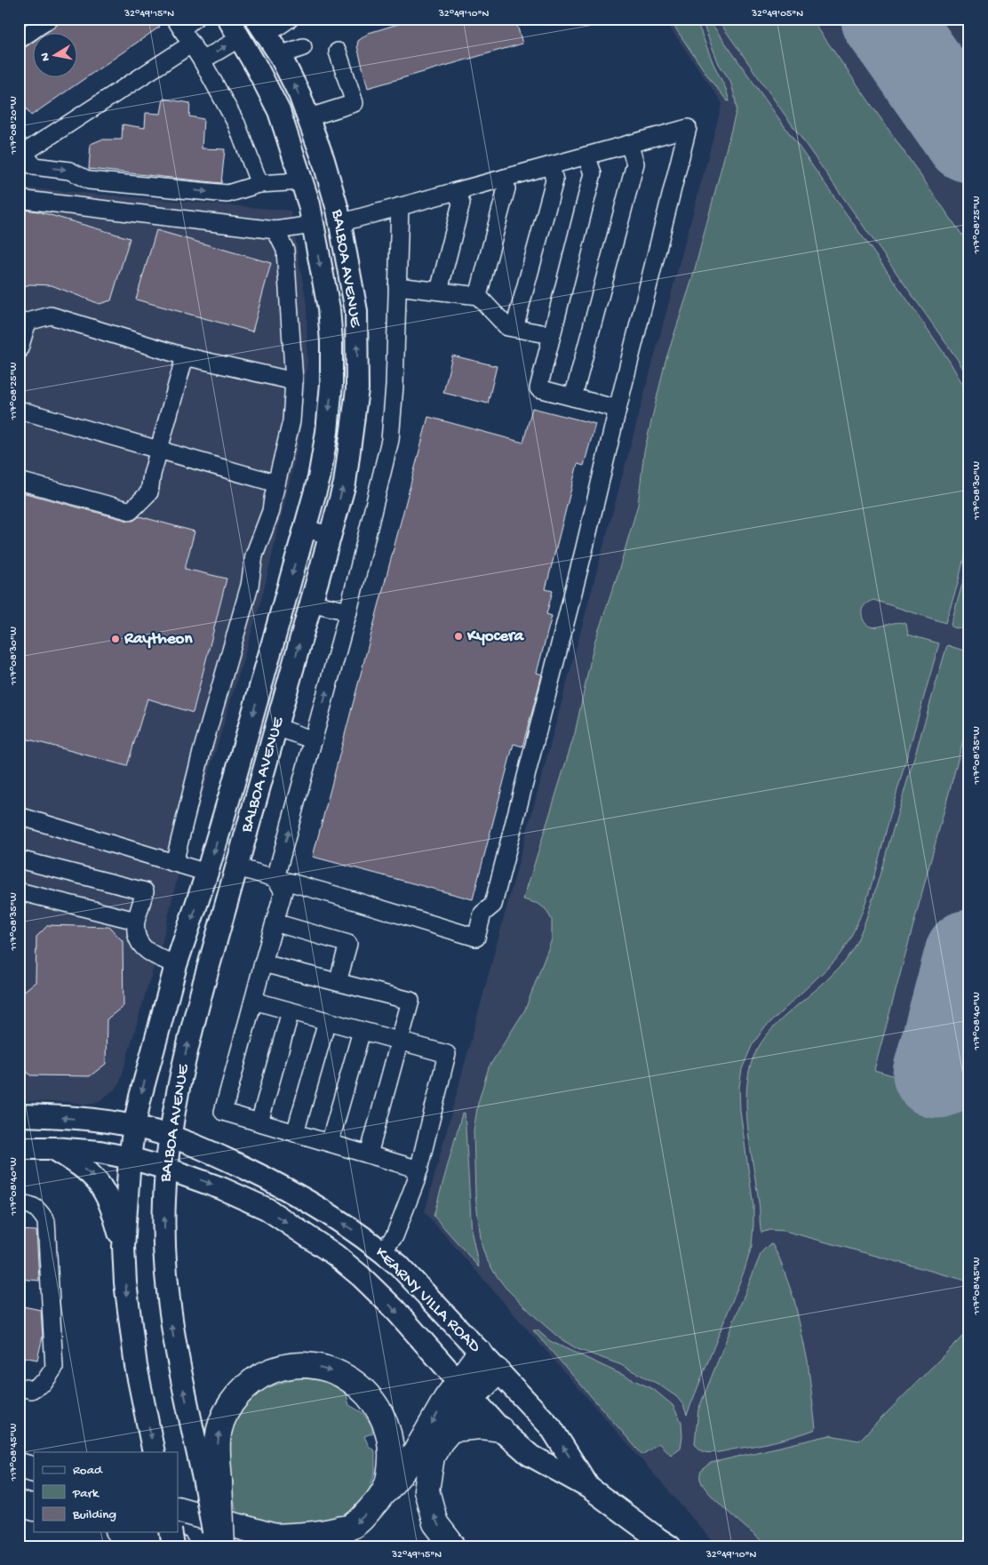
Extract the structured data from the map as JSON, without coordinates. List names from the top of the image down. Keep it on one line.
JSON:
{"streets":{"main road":["BALBOA AVENUE","KEARNY VILLA ROAD"]},"crossings":[["BALBOA AVENUE","KEARNY VILLA ROAD"]],"places":["Kyocera","Raytheon"],"legend":["Road","Park","Building"],"north":"left","coordinates":["32°49'15\"N","32°49'10\"N","32°49'05\"N","117°08'20\"W","117°08'25\"W","117°08'30\"W","117°08'35\"W","117°08'40\"W","117°08'45\"W"]}
